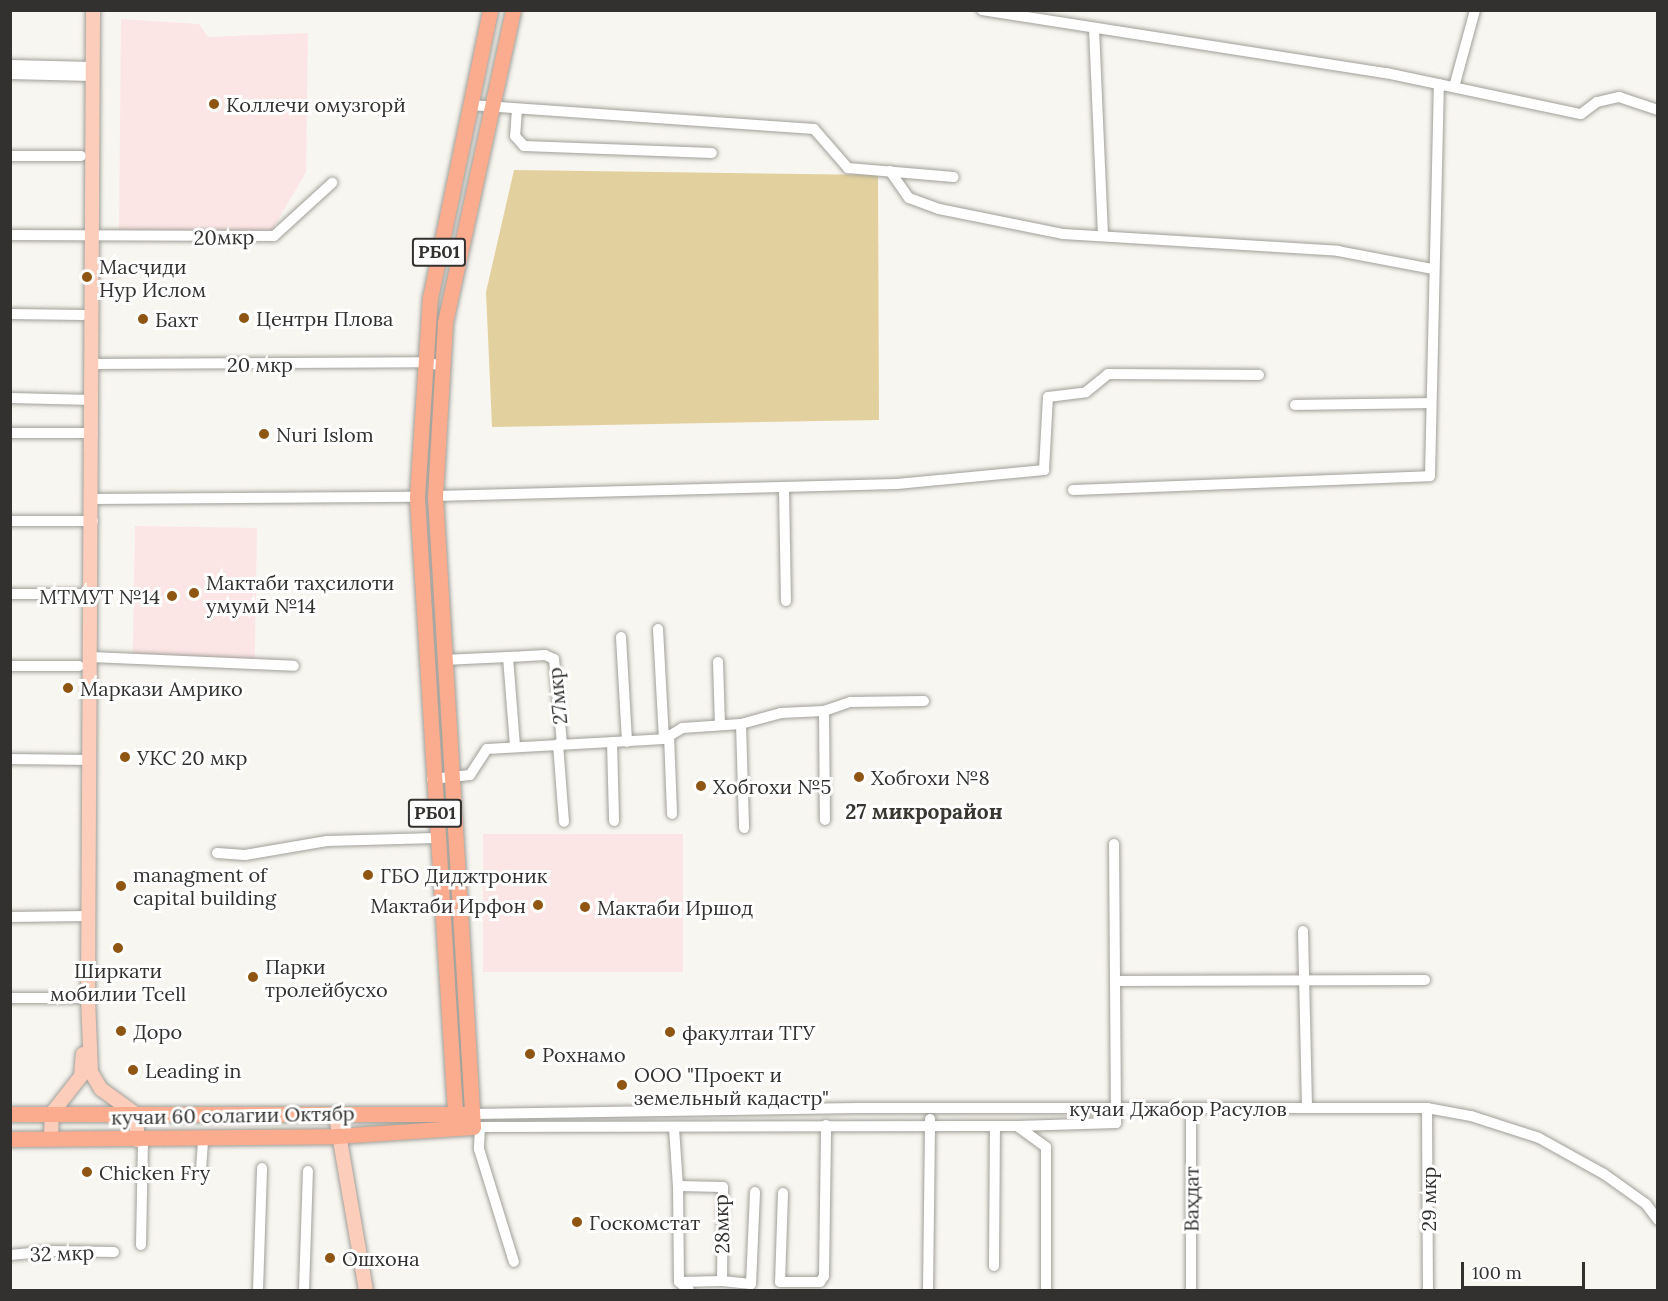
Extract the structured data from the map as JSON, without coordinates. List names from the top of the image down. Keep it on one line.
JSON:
{"streets":{"highway":["РБ01","кучаи 60 солагии Октябр"],"street":["20мкр","20 мкр","27мкр","кучаи Джабор Расулов","Ваҳдат","29 мкр","28мкр","32 мкр"]},"crossings":[["РБ01","20 мкр"],["РБ01","27мкр"],["РБ01","кучаи Джабор Расулов"],["РБ01","кучаи 60 солагии Октябр"],["кучаи Джабор Расулов","Ваҳдат"],["кучаи Джабор Расулов","29 мкр"]],"districts":["27 микрорайон"],"places":["Коллечи омузгорй","Масҷиди Нур Ислом","Центрн Плова","Бахт","Nuri Islom","Мактаби таҳсилоти умумӣ №14","МТМУТ №14","Маркази Амрико","УКС 20 мкр","Хобгохи №8","Хобгохи №5","ГБО Диджтроник","managment of capital building","Мактаби Ирфон","Мактаби Иршод","Ширкати мобилии Tcell","Парки тролейбусхо","Доро","факултаи ТГУ","Рохнамо","Leading in","ООО \"Проект и земельный кадастр\"","Chicken Fry","Госкомстат","Ошхона"],"scale_bar":"100 m"}
